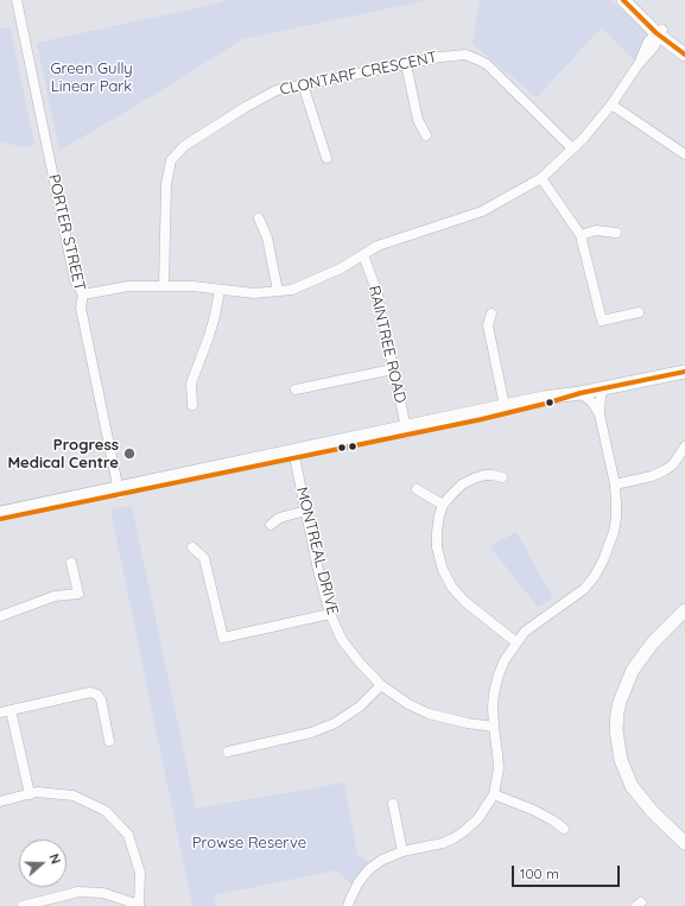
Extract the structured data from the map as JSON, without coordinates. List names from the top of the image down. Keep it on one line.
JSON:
{"streets":{"street":["CLONTARF CRESCENT","PORTER STREET","RAINTREE ROAD","MONTREAL DRIVE"]},"parks":["Green Gully Linear Park","Prowse Reserve"],"places":["Progress Medical Centre"],"scale_bar":"100 m","north":"right"}
